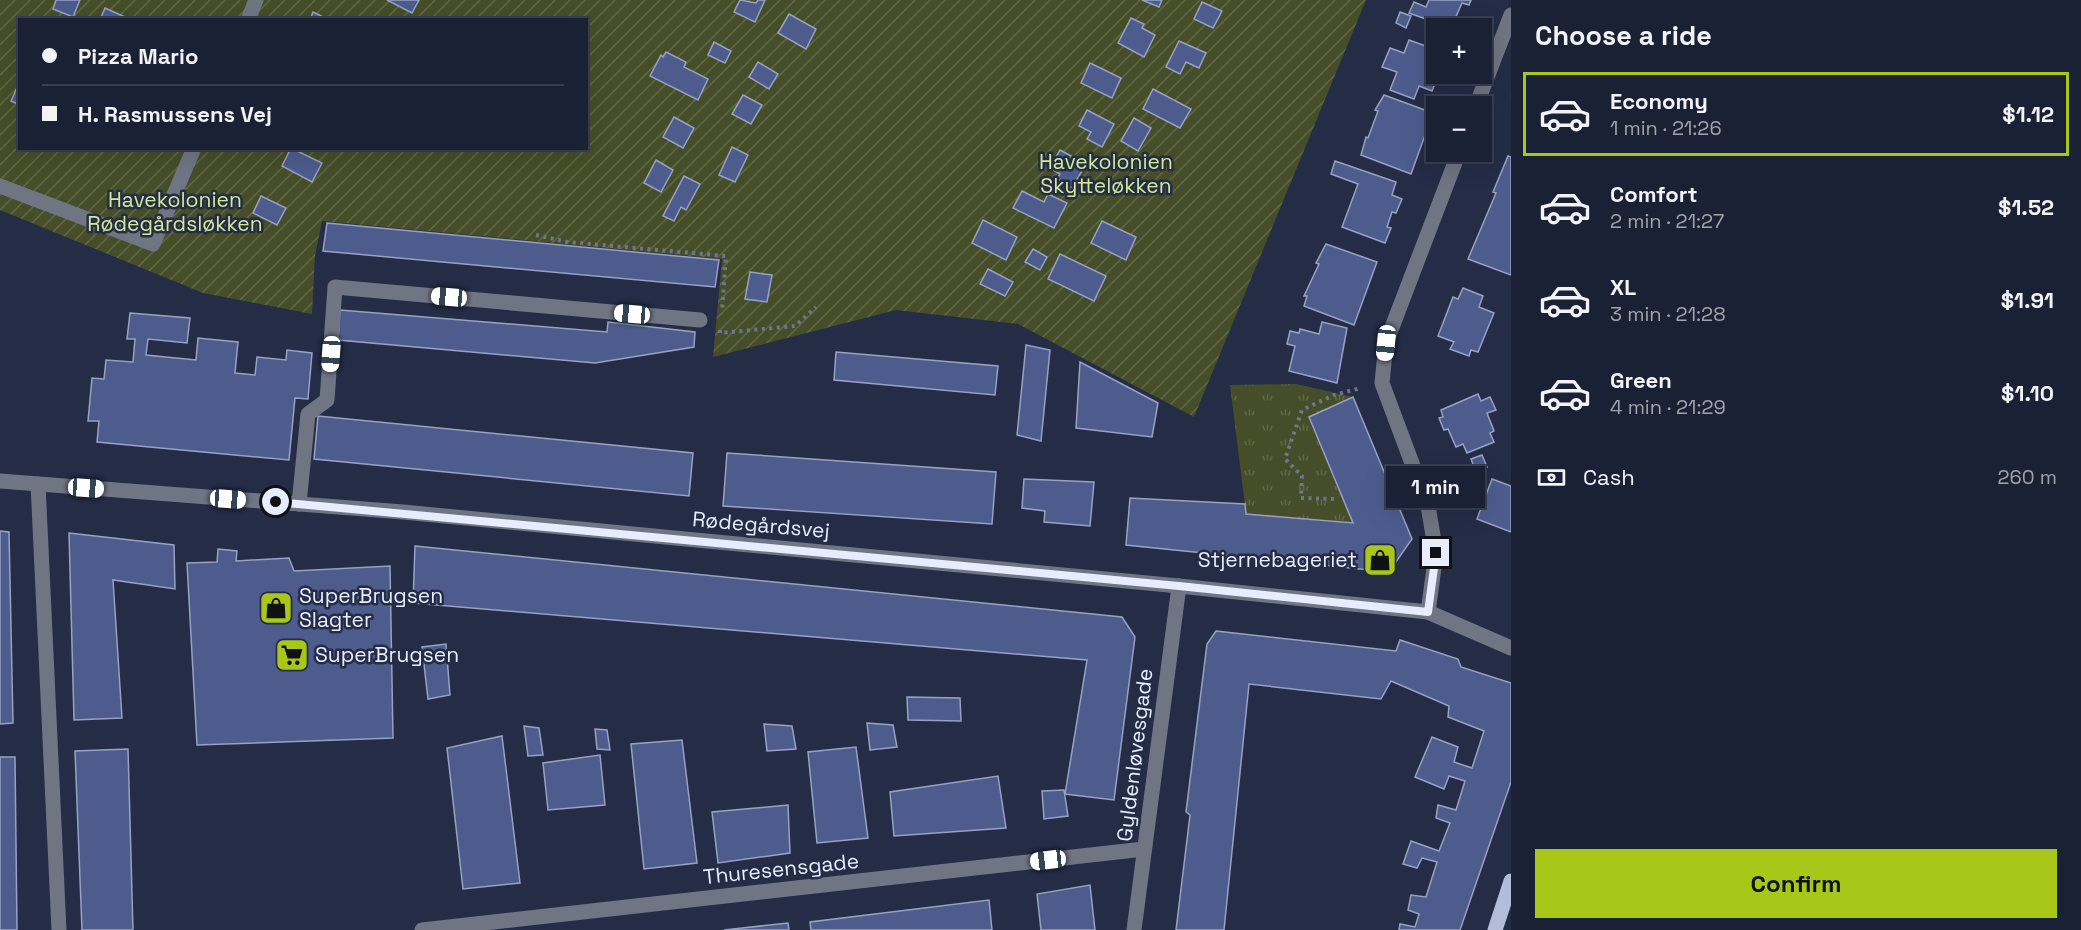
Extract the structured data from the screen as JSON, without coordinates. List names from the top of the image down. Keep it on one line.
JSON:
{"streets":{"street":["Rødegårdsvej","Gyldenløvesgade","Thuresensgade"]},"crossings":[["Rødegårdsvej","Gyldenløvesgade"],["Gyldenløvesgade","Thuresensgade"]],"parks":["Havekolonien Skytteløkken","Havekolonien Rødegårdsløkken"],"places":{"shop":["Stjernebageriet","SuperBrugsen Slagter"],"supermarket":["SuperBrugsen"]},"page":{"heading":"Choose a ride","map_buttons":["+","−"],"banner":["Pizza Mario","H. Rasmussens Vej"],"list":[{"name":"Economy","note":"1 min · 21:26","value":"$1.12"},{"name":"Comfort","note":"2 min · 21:27","value":"$1.52"},{"name":"XL","note":"3 min · 21:28","value":"$1.91"},{"name":"Green","note":"4 min · 21:29","value":"$1.10"}],"pay":["Cash","260 m"],"bubble":"1 min","buttons":"Confirm"}}
